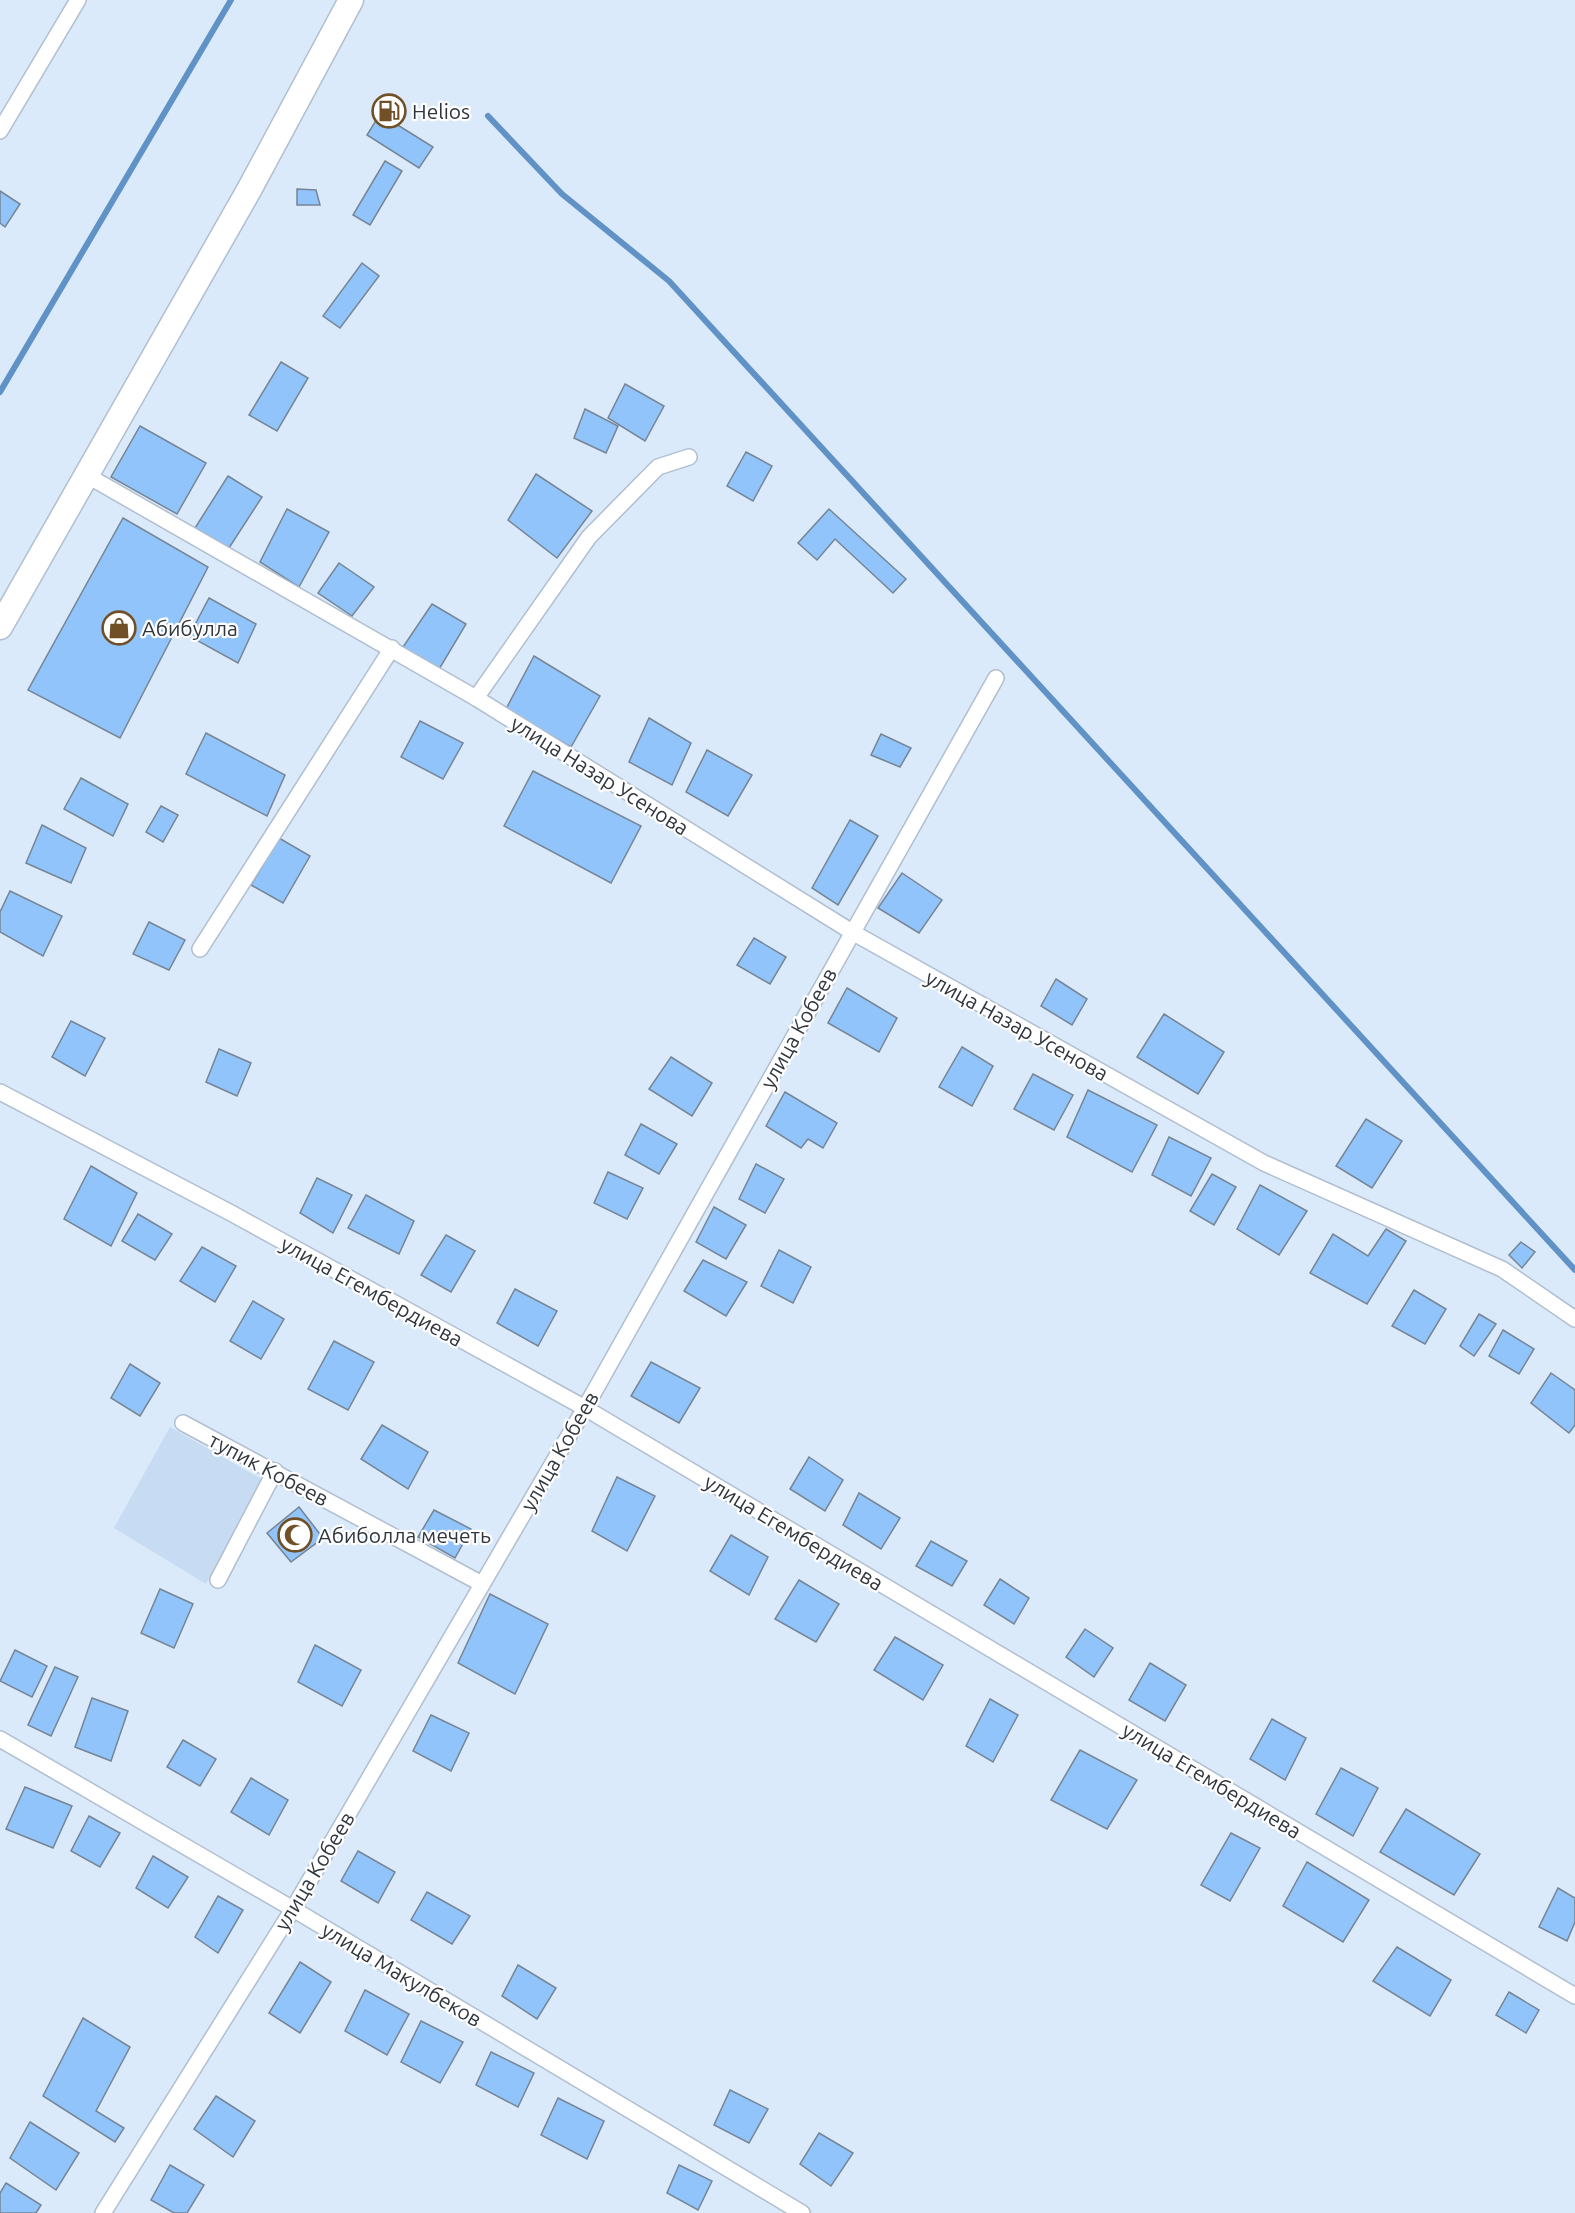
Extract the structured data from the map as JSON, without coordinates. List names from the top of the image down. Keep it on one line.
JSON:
{"streets":{"street":["улица Назар Усенова","улица Кобеев","улица Егембердиева","тупик Кобеев","улица Макулбеков"]},"crossings":[["улица Назар Усенова","улица Кобеев"],["улица Кобеев","улица Егембердиева"],["улица Кобеев","тупик Кобеев"],["улица Кобеев","улица Макулбеков"]],"places":{"fuel station":["Helios"],"shop":["Абибулла"],"mosque":["Абиболла мечеть"]}}
